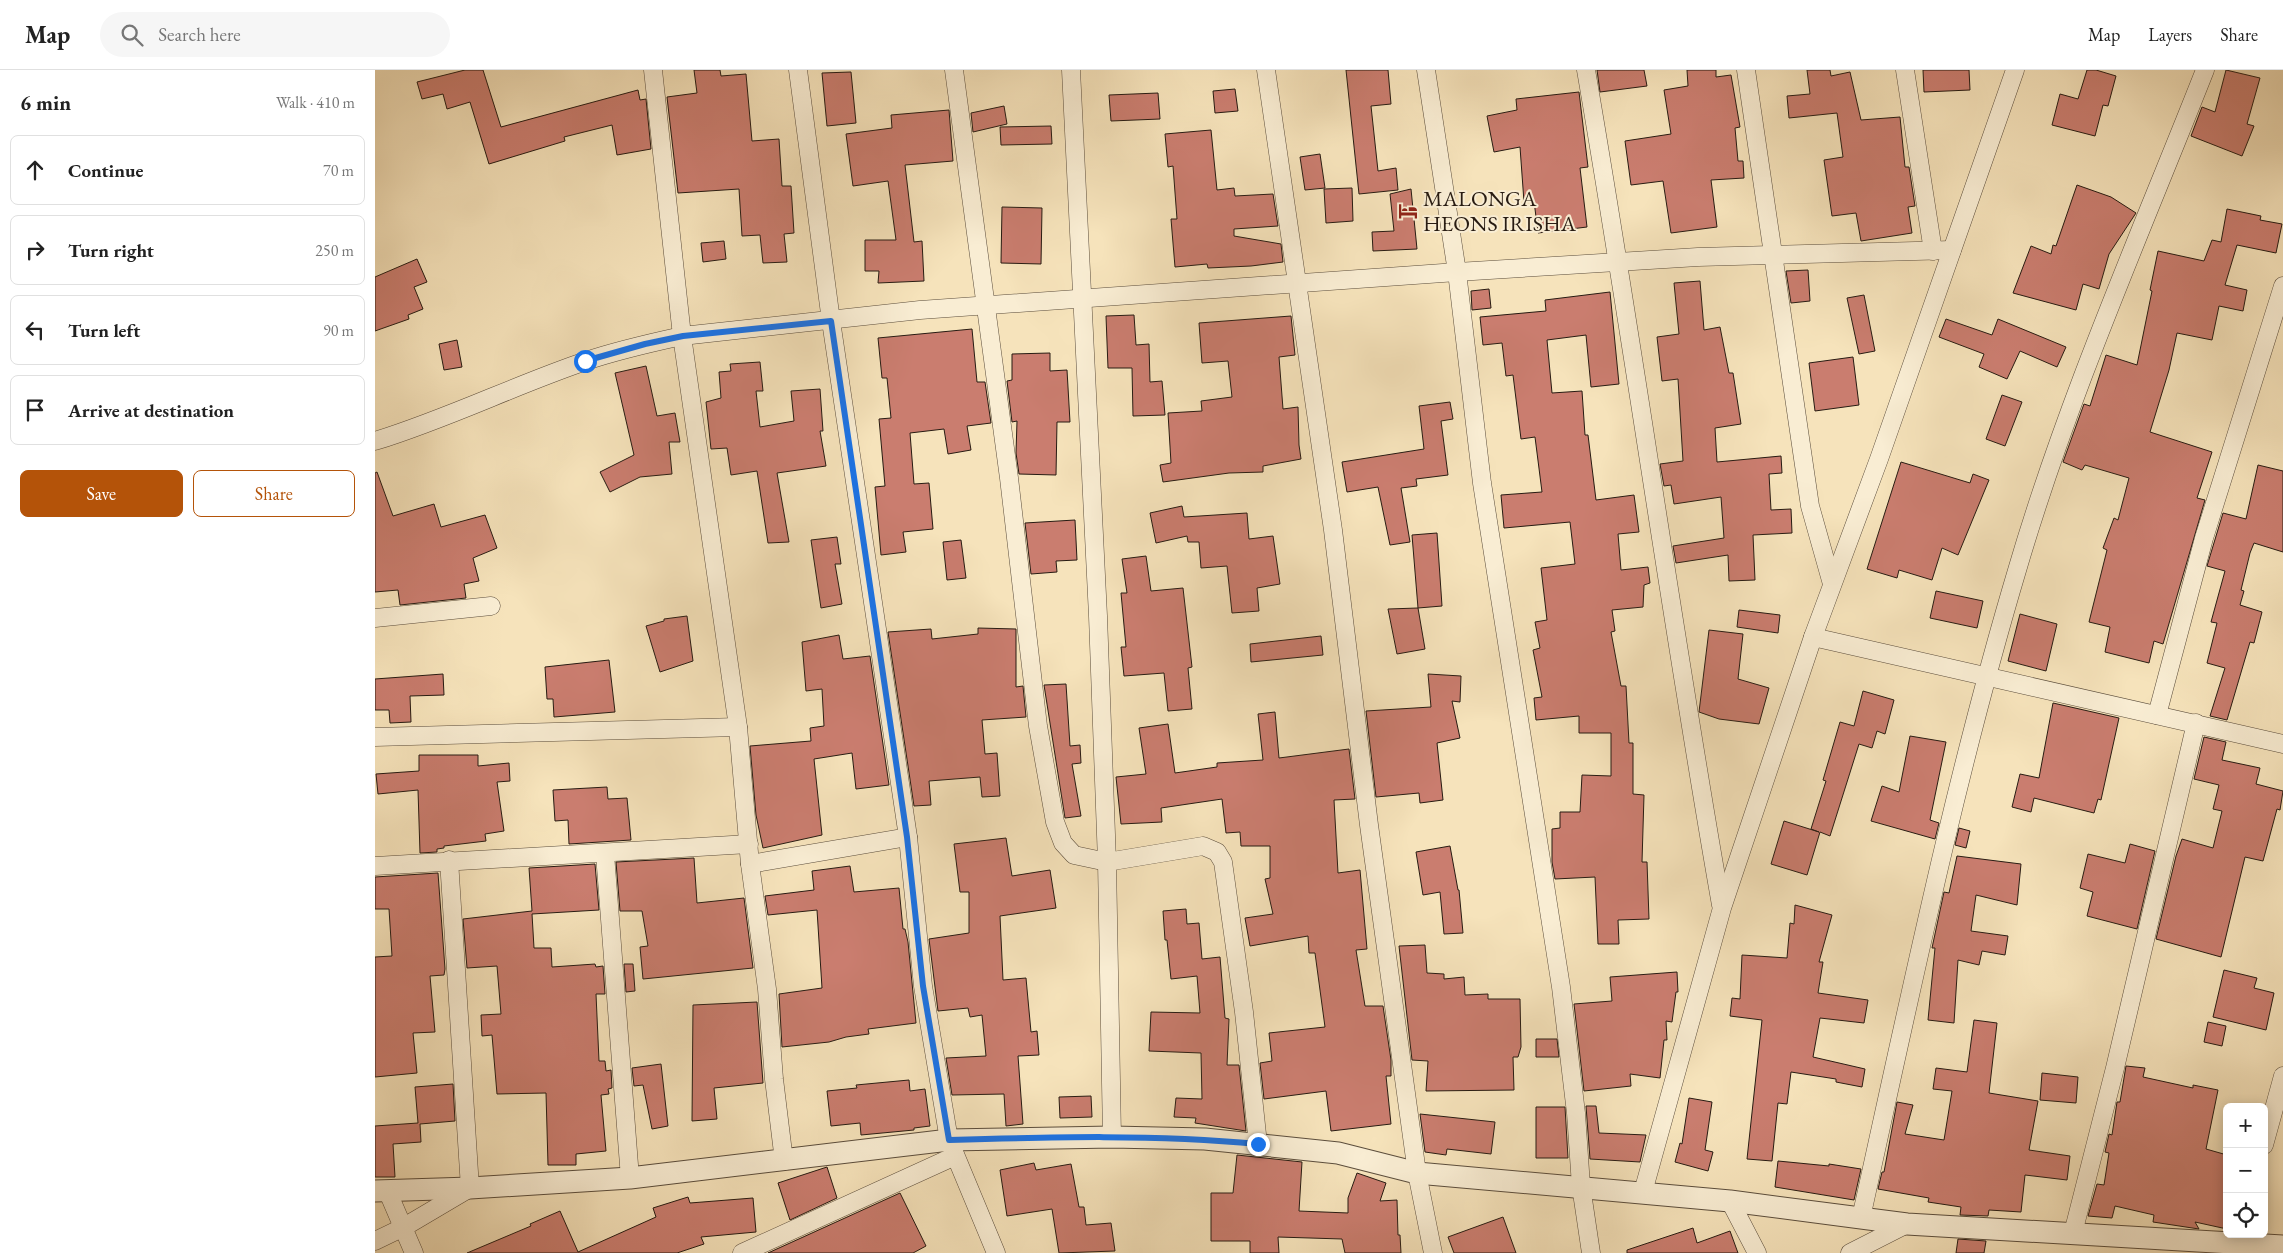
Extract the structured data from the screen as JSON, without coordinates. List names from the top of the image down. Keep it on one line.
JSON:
{"places":{"hotel":["MALONGA HEONS IRISHA"]},"page":{"header":"Map","search":"Search here","nav":["Map","Layers","Share"],"heading":["6 min","Walk · 410 m"],"list":[["Continue","70 m"],["Turn right","250 m"],["Turn left","90 m"],"Arrive at destination"],"buttons":["Save","Share"],"map_buttons":["+","−"]}}
